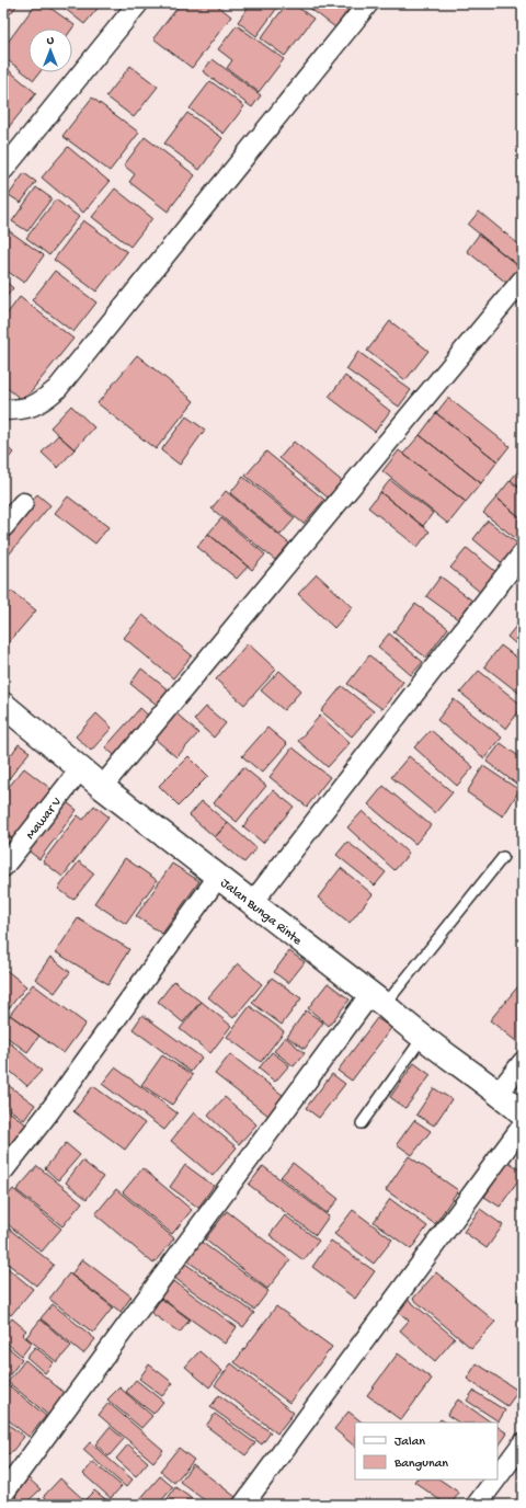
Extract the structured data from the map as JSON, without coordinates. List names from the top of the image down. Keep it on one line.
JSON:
{"streets":{"street":["Mawar V","Jalan Bunga Rinte"]},"crossings":[["Mawar V","Jalan Bunga Rinte"]],"legend":["Jalan","Bangunan"],"north":"top"}
